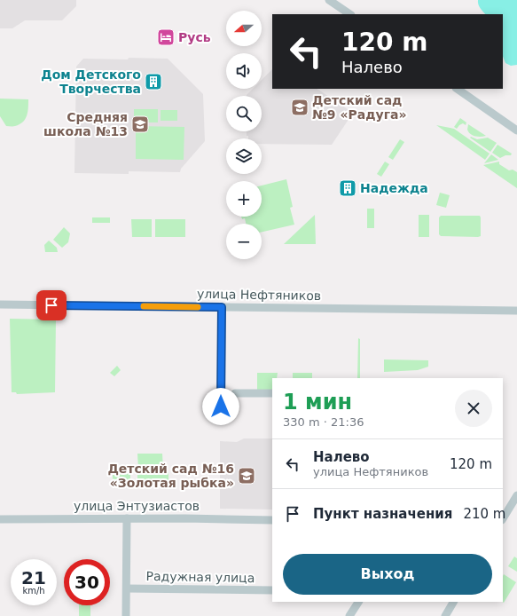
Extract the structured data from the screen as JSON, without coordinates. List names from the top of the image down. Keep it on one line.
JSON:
{"streets":{"street":["улица Нефтяников","улица Энтузиастов","Радужная улица"]},"places":{"hotel":["Русь"],"building":["Дом Детского Творчества","Надежда"],"school or university":["Детский сад №9 «Радуга»","Средняя школа №13","Детский сад №16 «Золотая рыбка»"]},"north":"left","page":{"map_buttons":["+","−"],"turn":["120 m","Налево"],"heading":["1 мин","330 m · 21:36"],"list":[{"name":"Налево","note":"улица Нефтяников","value":"120 m"},{"name":"Пункт назначения","value":"210 m"}],"buttons":"Выход","speed":"21 km/h","limit":"30"}}
